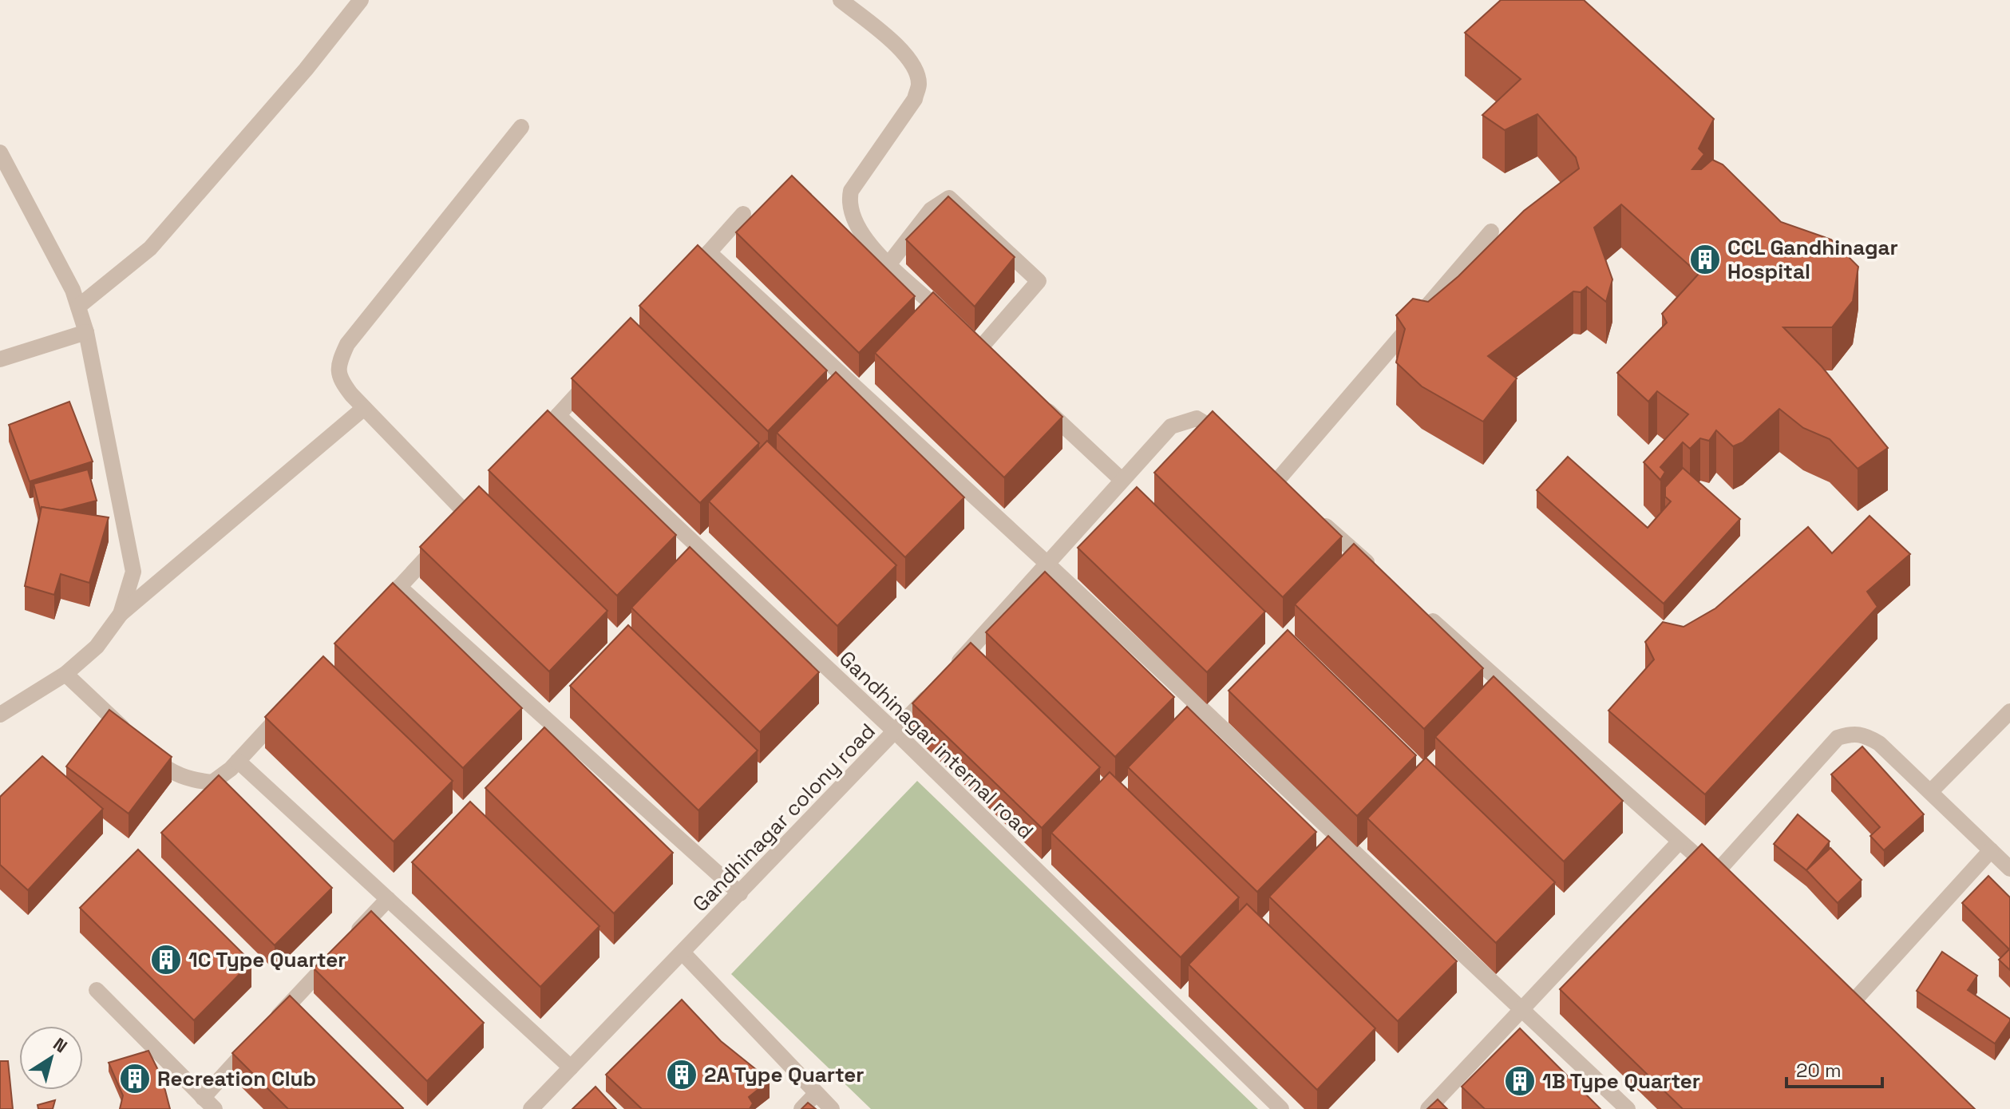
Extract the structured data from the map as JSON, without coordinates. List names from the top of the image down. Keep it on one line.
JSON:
{"streets":{"street":["Gandhinagar internal road","Gandhinagar colony road"]},"crossings":[["Gandhinagar internal road","Gandhinagar colony road"]],"places":{"building":["CCL Gandhinagar Hospital","1C Type Quarter","2A Type Quarter","Recreation Club","1B Type Quarter"]},"scale_bar":"20 m","north":"top right"}
